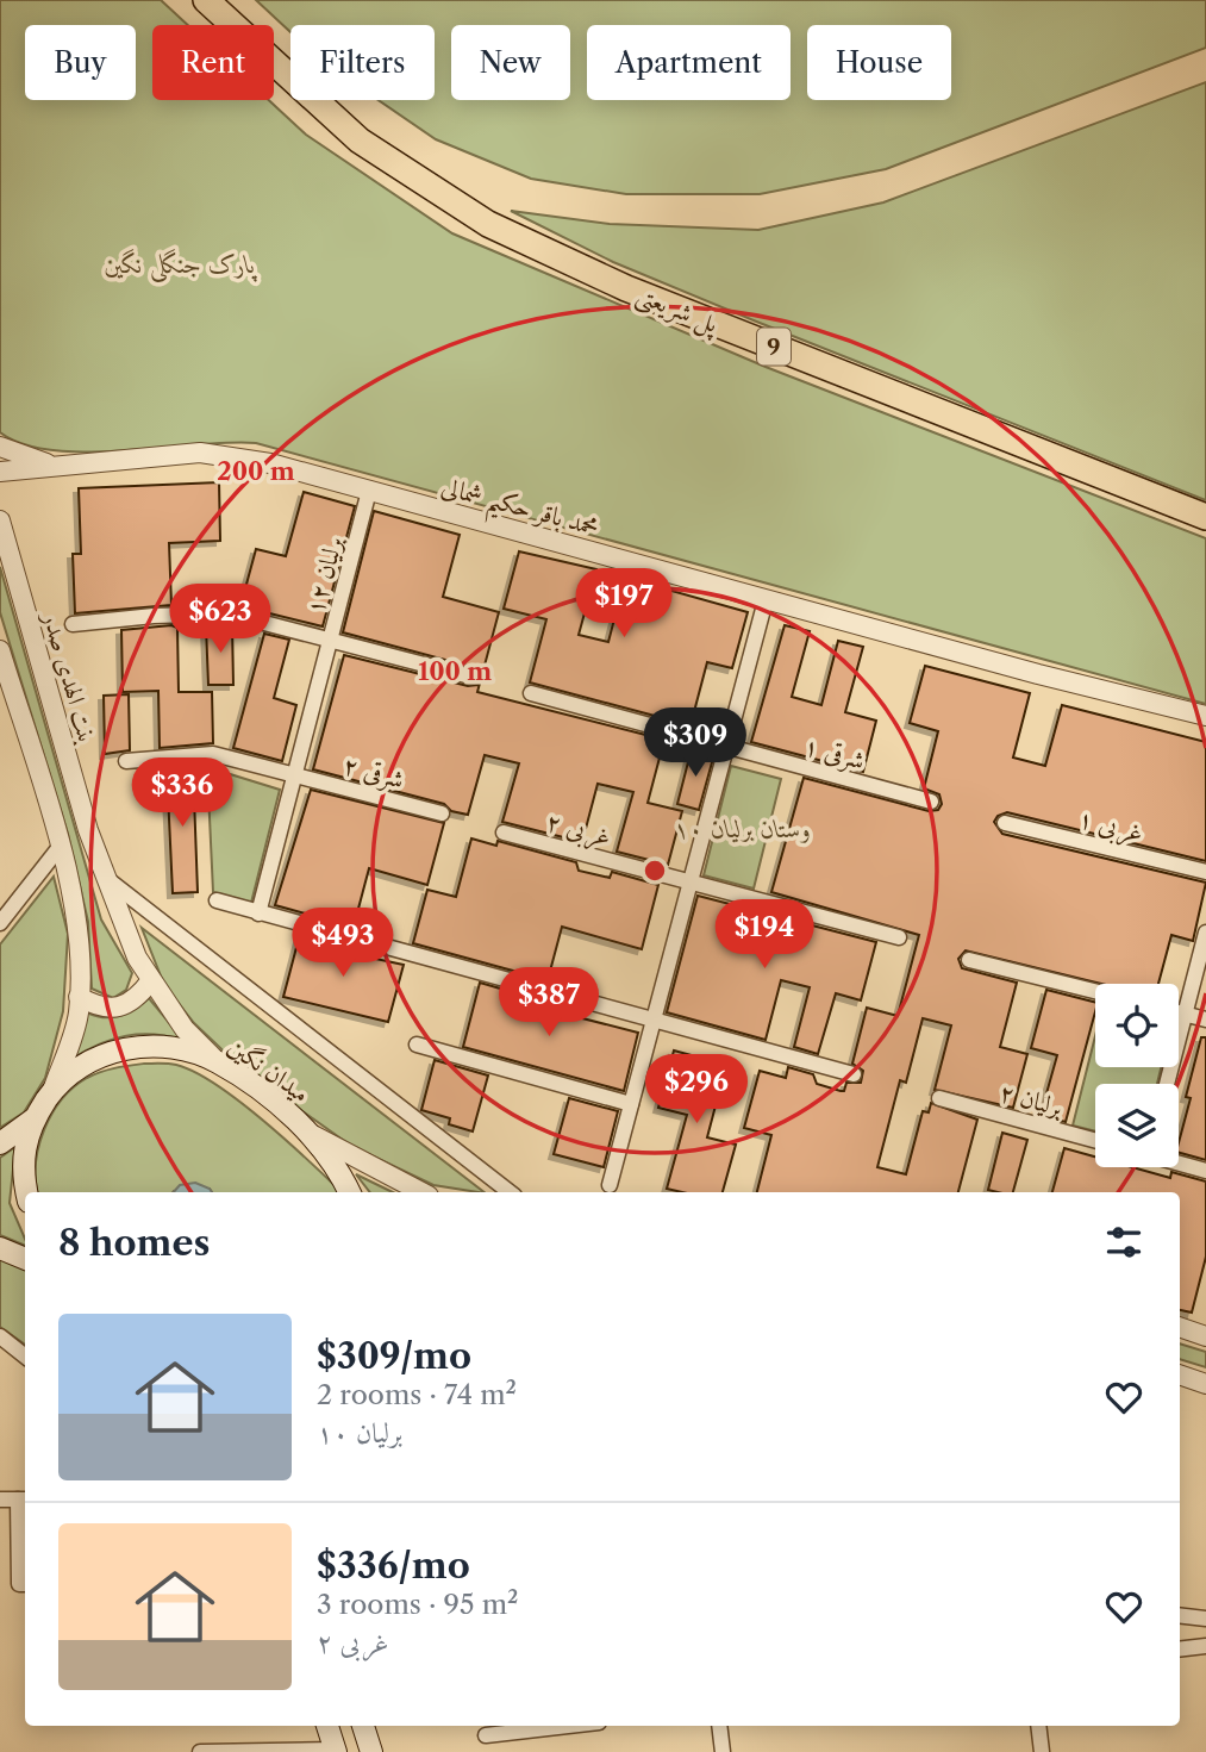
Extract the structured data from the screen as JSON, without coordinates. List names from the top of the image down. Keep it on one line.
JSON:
{"streets":{"main road":["پل شریعتی","9","میدان نگین"],"street":["محمد باقر حکیم شمالی","برلیان ۱۲","بنت الهدی صدر","۱ شرقی","۲ شرقی","۱ غربی","۲ غربی","برلیان ۲"]},"crossings":[["محمد باقر حکیم شمالی","برلیان ۱۲"],["برلیان ۱۲","۲ شرقی"],["بنت الهدی صدر","میدان نگین"]],"parks":["پارک جنگلی نگین","وستان برلیان ۱۰"],"page":{"chip":["Buy","Rent","Filters","New","Apartment","House"],"price":["$197","$623","$309","$336","$194","$493","$387","$296"],"heading":"8 homes","list":[{"name":"$309/mo","note":"2 rooms · 74 m² · برلیان ۱۰"},{"name":"$336/mo","note":"3 rooms · 95 m² · ۲ غربی"}]},"rings":["200 m","100 m"]}
